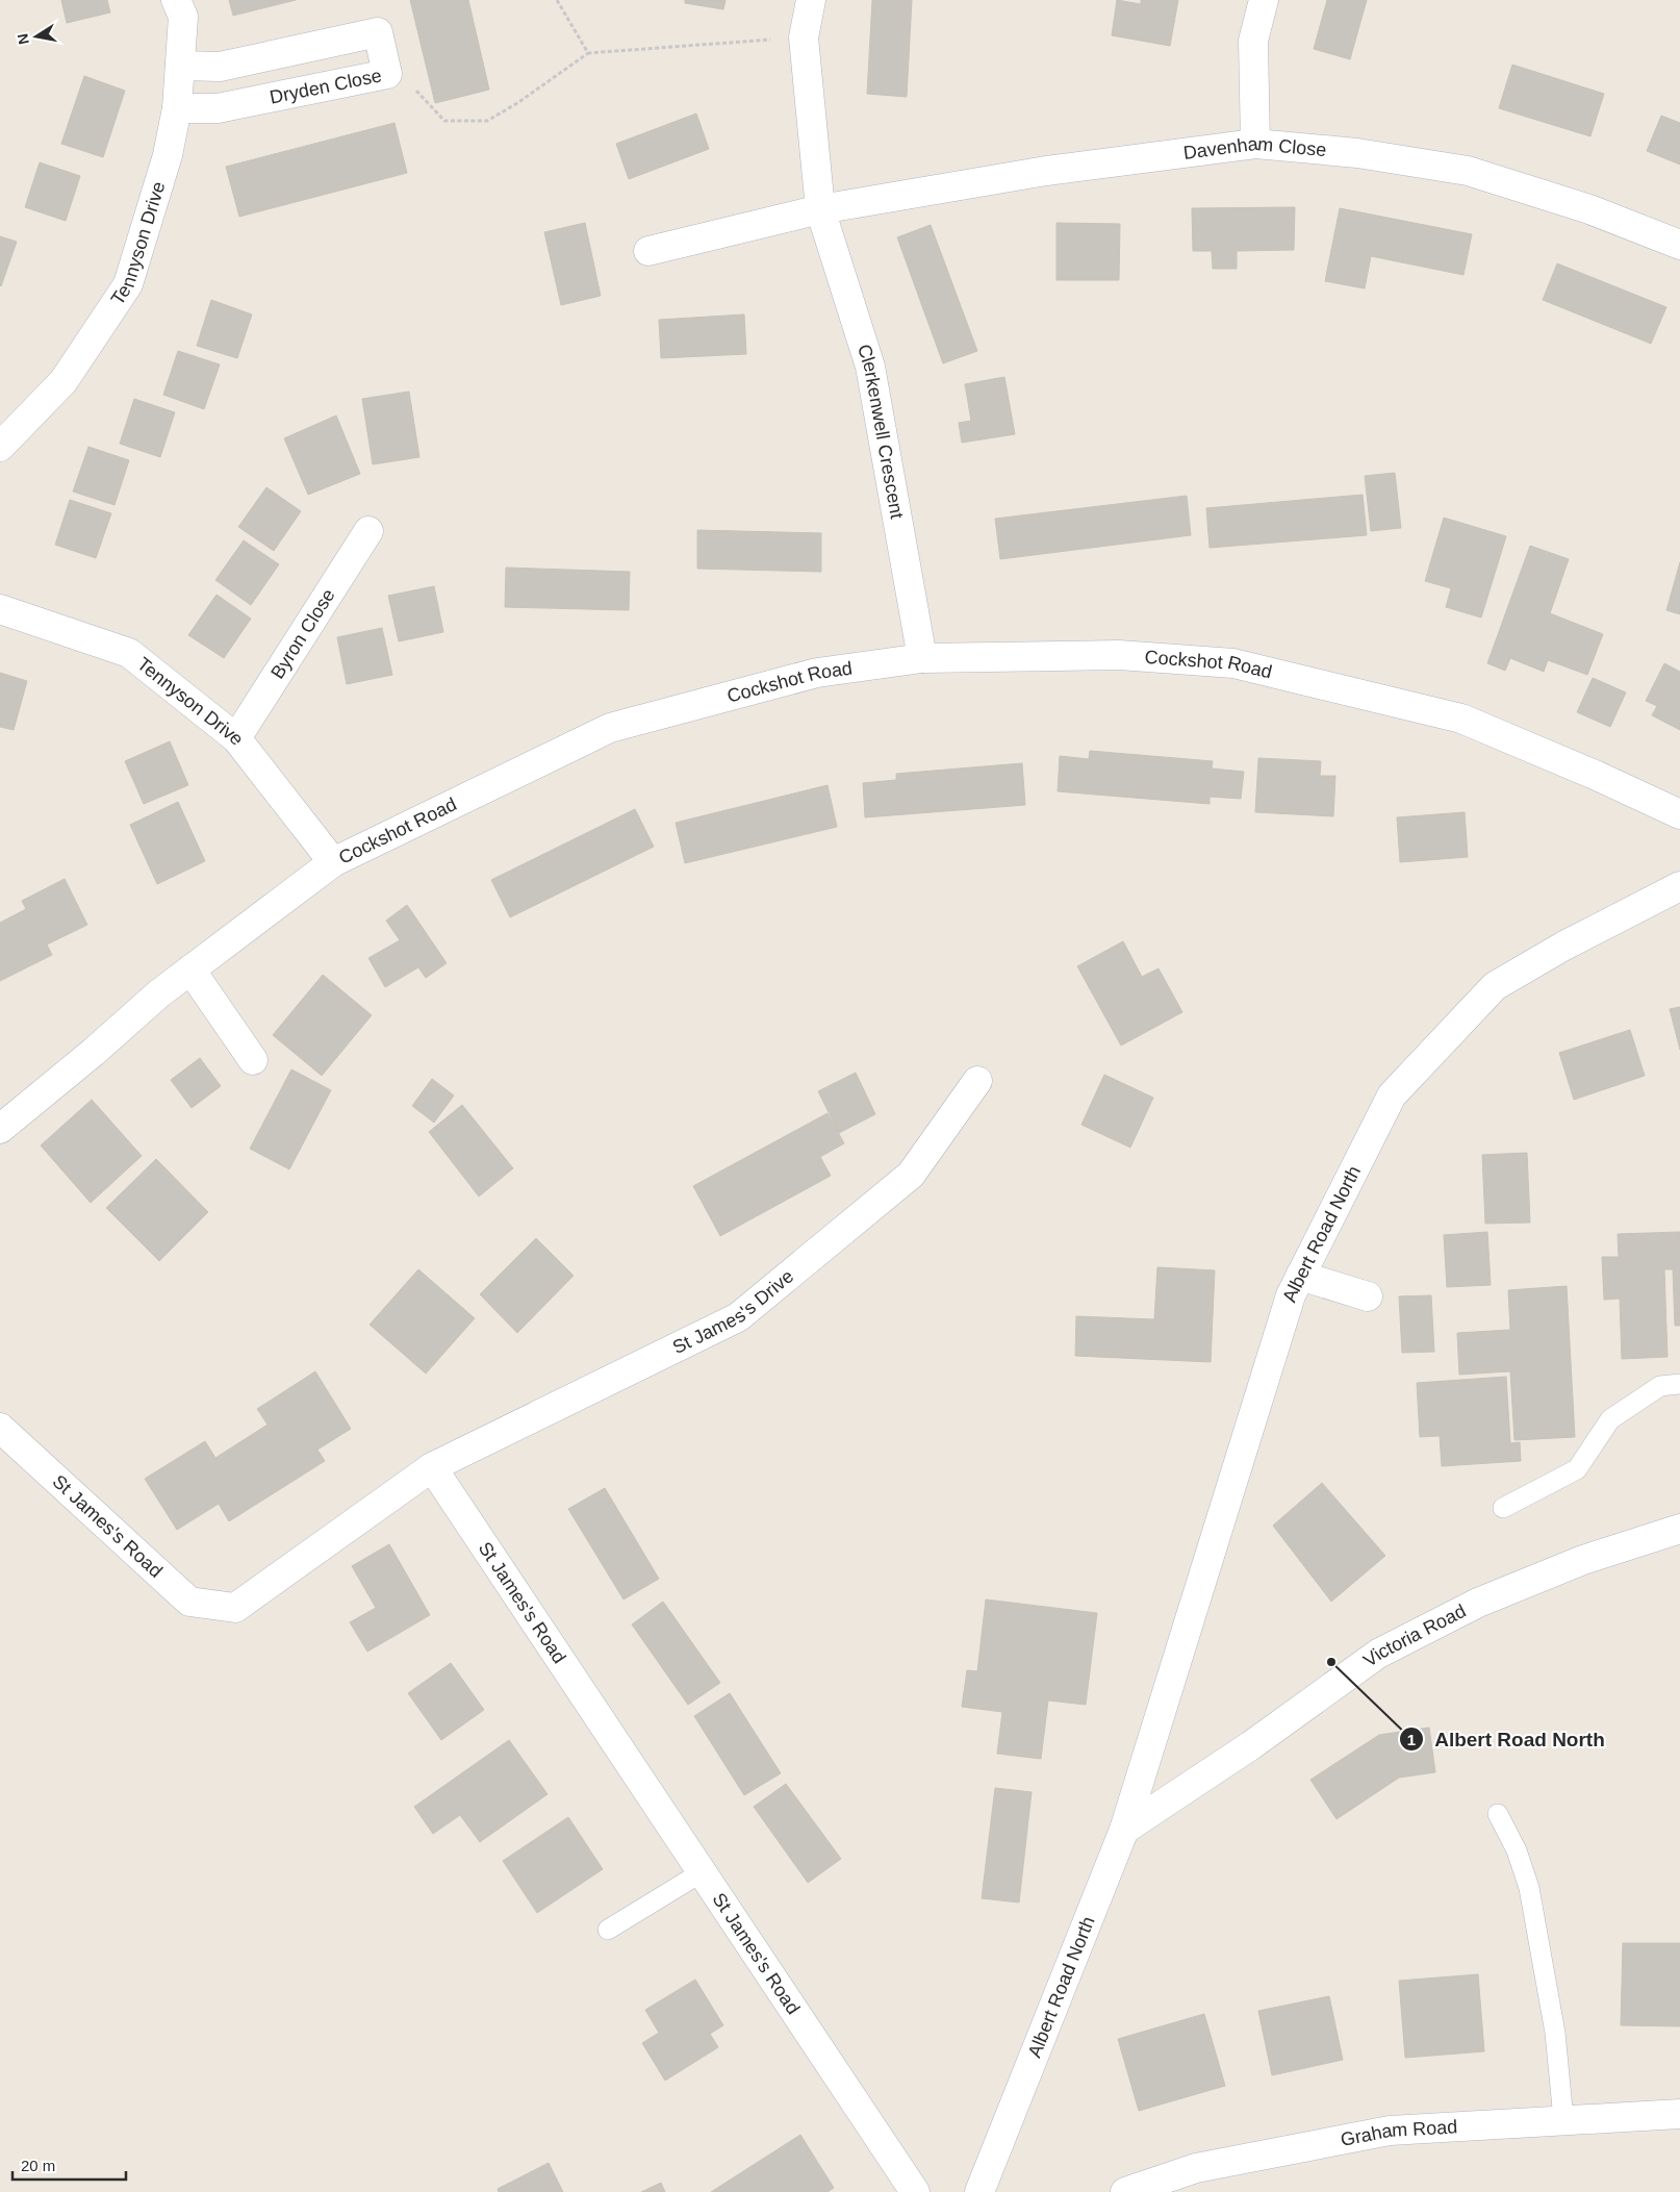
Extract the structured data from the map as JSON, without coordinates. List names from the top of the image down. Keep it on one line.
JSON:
{"streets":{"street":["Dryden Close","Davenham Close","Tennyson Drive","Clerkenwell Crescent","Byron Close","Cockshot Road","Albert Road North","St James's Drive","St James's Road","Victoria Road","Graham Road"]},"crossings":[["Dryden Close","Tennyson Drive"],["Davenham Close","Clerkenwell Crescent"],["Tennyson Drive","Byron Close"],["Tennyson Drive","Cockshot Road"],["Clerkenwell Crescent","Cockshot Road"],["Albert Road North","Victoria Road"],["St James's Drive","St James's Road"]],"places":["Albert Road North"],"scale_bar":"20 m","north":"left"}
